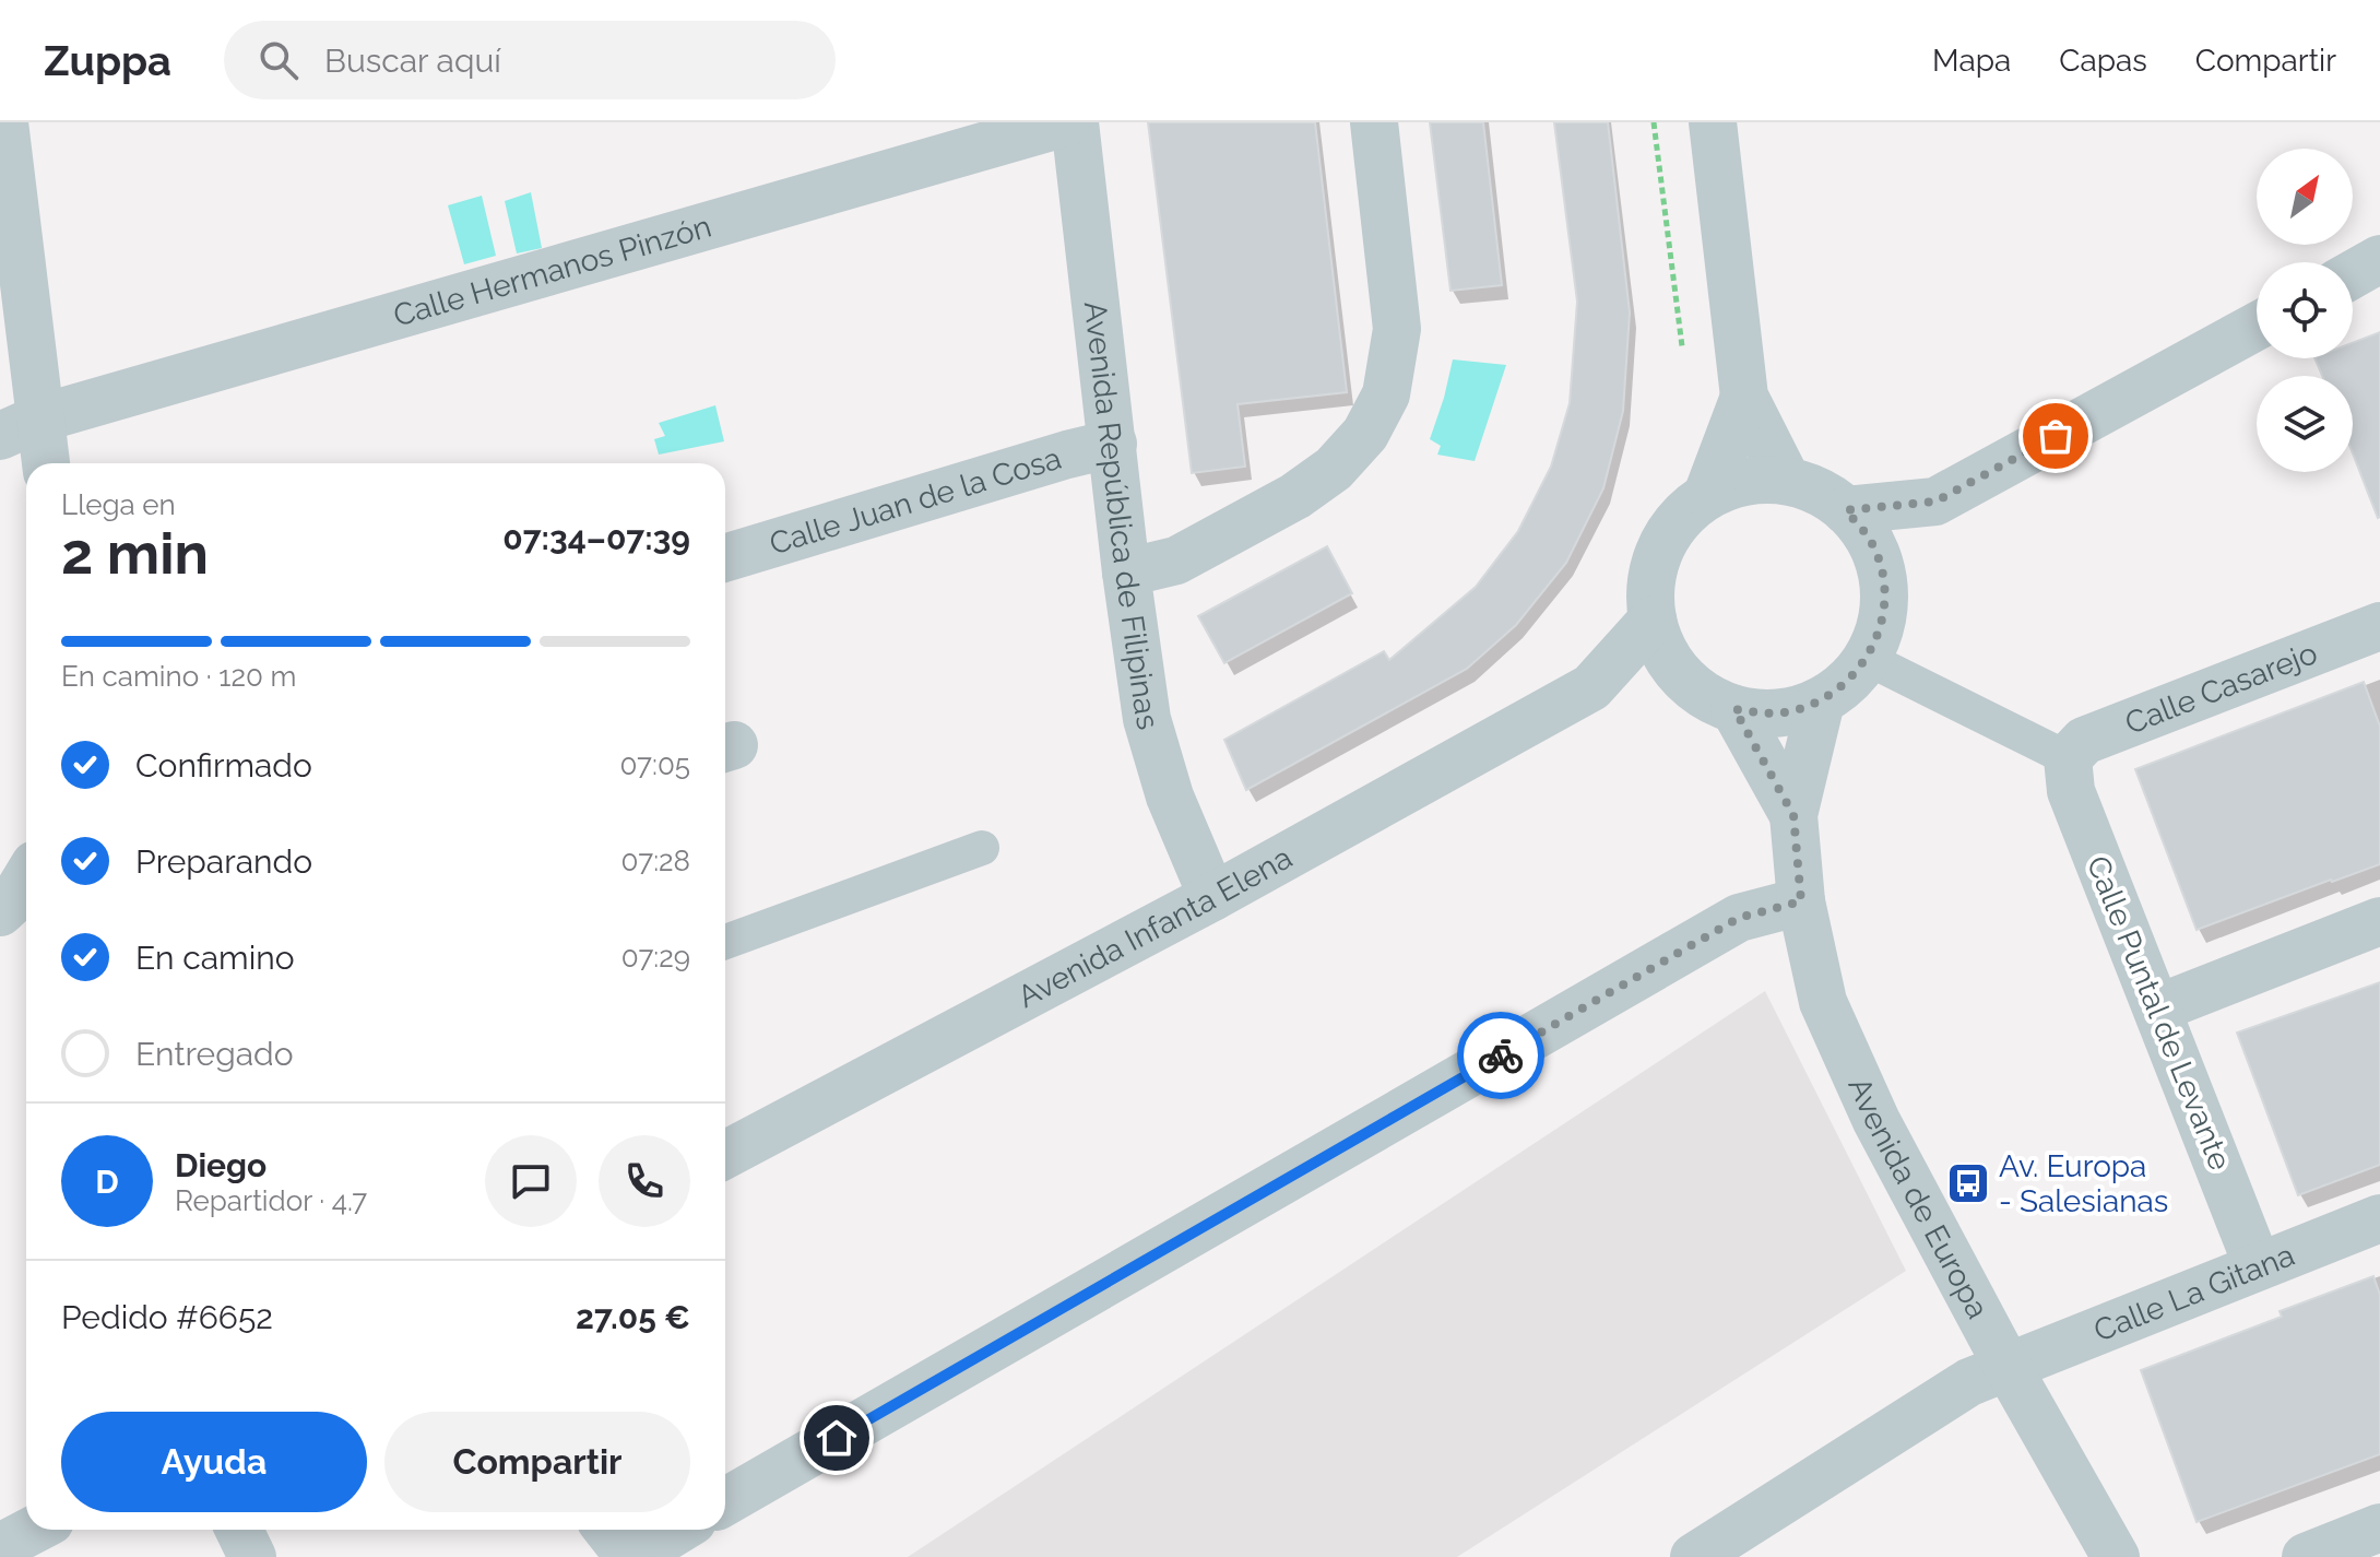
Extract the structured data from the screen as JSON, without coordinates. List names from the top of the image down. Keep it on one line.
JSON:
{"streets":{"street":["Calle Hermanos Pinzón","Calle Juan de la Cosa","Avenida República de Filipinas","Calle Casarejo","Avenida Infanta Elena","Calle Puntal de Levante","Avenida de Europa","Calle La Gitana"]},"crossings":[["Calle Juan de la Cosa","Avenida República de Filipinas"],["Avenida República de Filipinas","Avenida Infanta Elena"],["Calle Casarejo","Calle Puntal de Levante"],["Avenida Infanta Elena","Avenida de Europa"],["Calle Puntal de Levante","Calle La Gitana"],["Avenida de Europa","Calle La Gitana"]],"places":{"bus stop":["Av. Europa - Salesianas"]},"north":"top right","page":{"header":"Zuppa","search":"Buscar aquí","nav":["Mapa","Capas","Compartir"],"heading":["2 min","Llega en","07:34–07:39"],"panel":["Diego","Repartidor · 4.7","Pedido #6652","27.05 €"],"bar":"En camino · 120 m","list":[["Confirmado","07:05"],["Preparando","07:28"],["En camino","07:29"],"Entregado"],"round":"D","buttons":["Ayuda","Compartir"]}}
